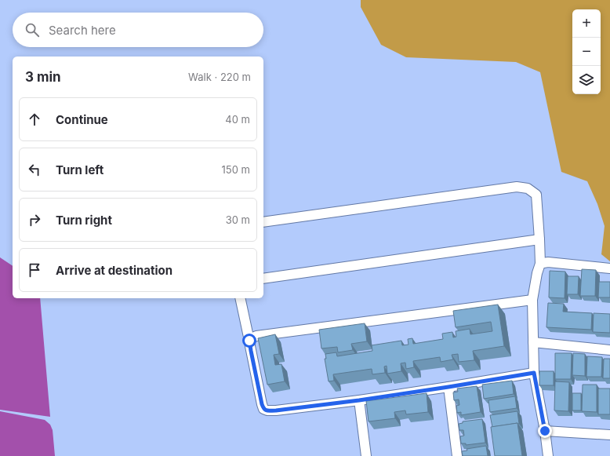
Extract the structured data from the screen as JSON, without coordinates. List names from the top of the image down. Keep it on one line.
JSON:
{"page":{"map_buttons":["+","−"],"search":"Search here","heading":["3 min","Walk · 220 m"],"list":[["Continue","40 m"],["Turn left","150 m"],["Turn right","30 m"],"Arrive at destination"]}}
